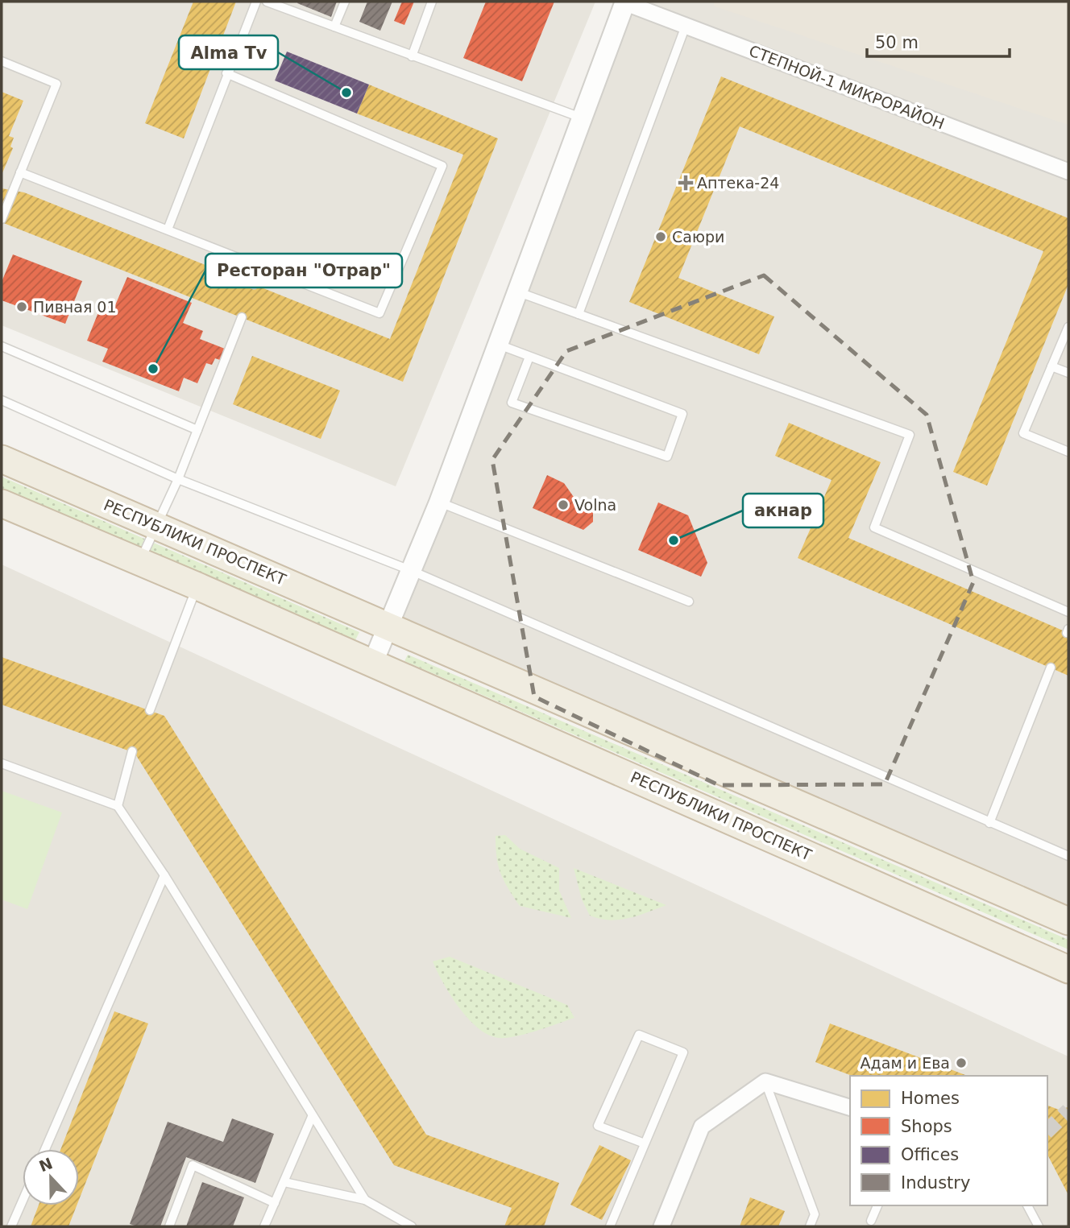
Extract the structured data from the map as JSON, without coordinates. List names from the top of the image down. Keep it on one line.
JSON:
{"streets":{"highway":["РЕСПУБЛИКИ ПРОСПЕКТ"],"street":["СТЕПНОЙ-1 МИКРОРАЙОН"]},"places":{"other":["Alma Tv","Саюри","Пивная 01","Ресторан \"Отрар\"","Volna","акнар","Адам и Ева"],"health":["Аптека-24"]},"legend":["Homes","Shops","Offices","Industry"],"scale_bar":"50 m","north":"top"}
